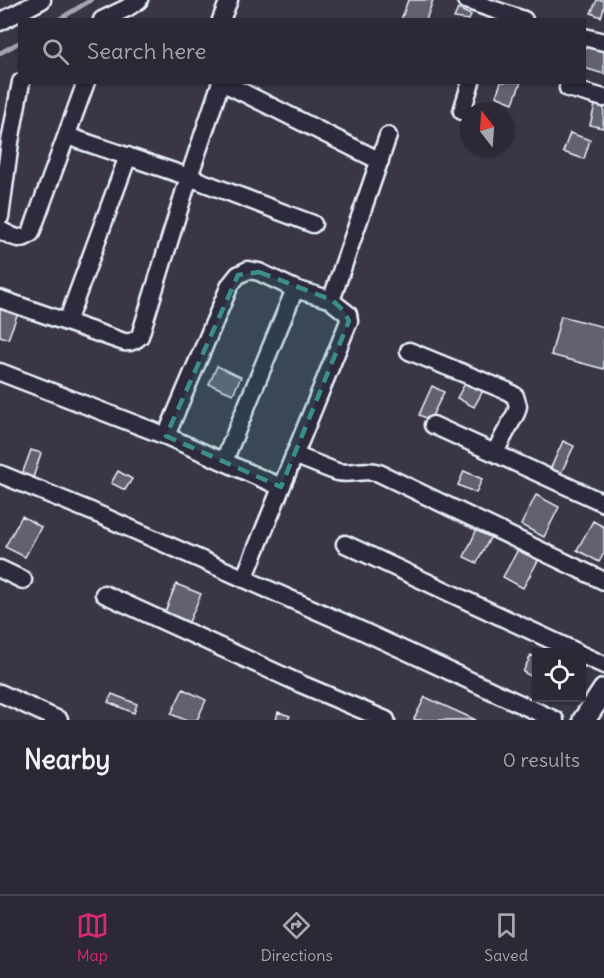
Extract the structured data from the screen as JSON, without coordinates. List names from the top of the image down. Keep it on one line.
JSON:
{"north":"top","page":{"search":"Search here","heading":["Nearby","0 results"],"nav":["Map","Directions","Saved"]}}
